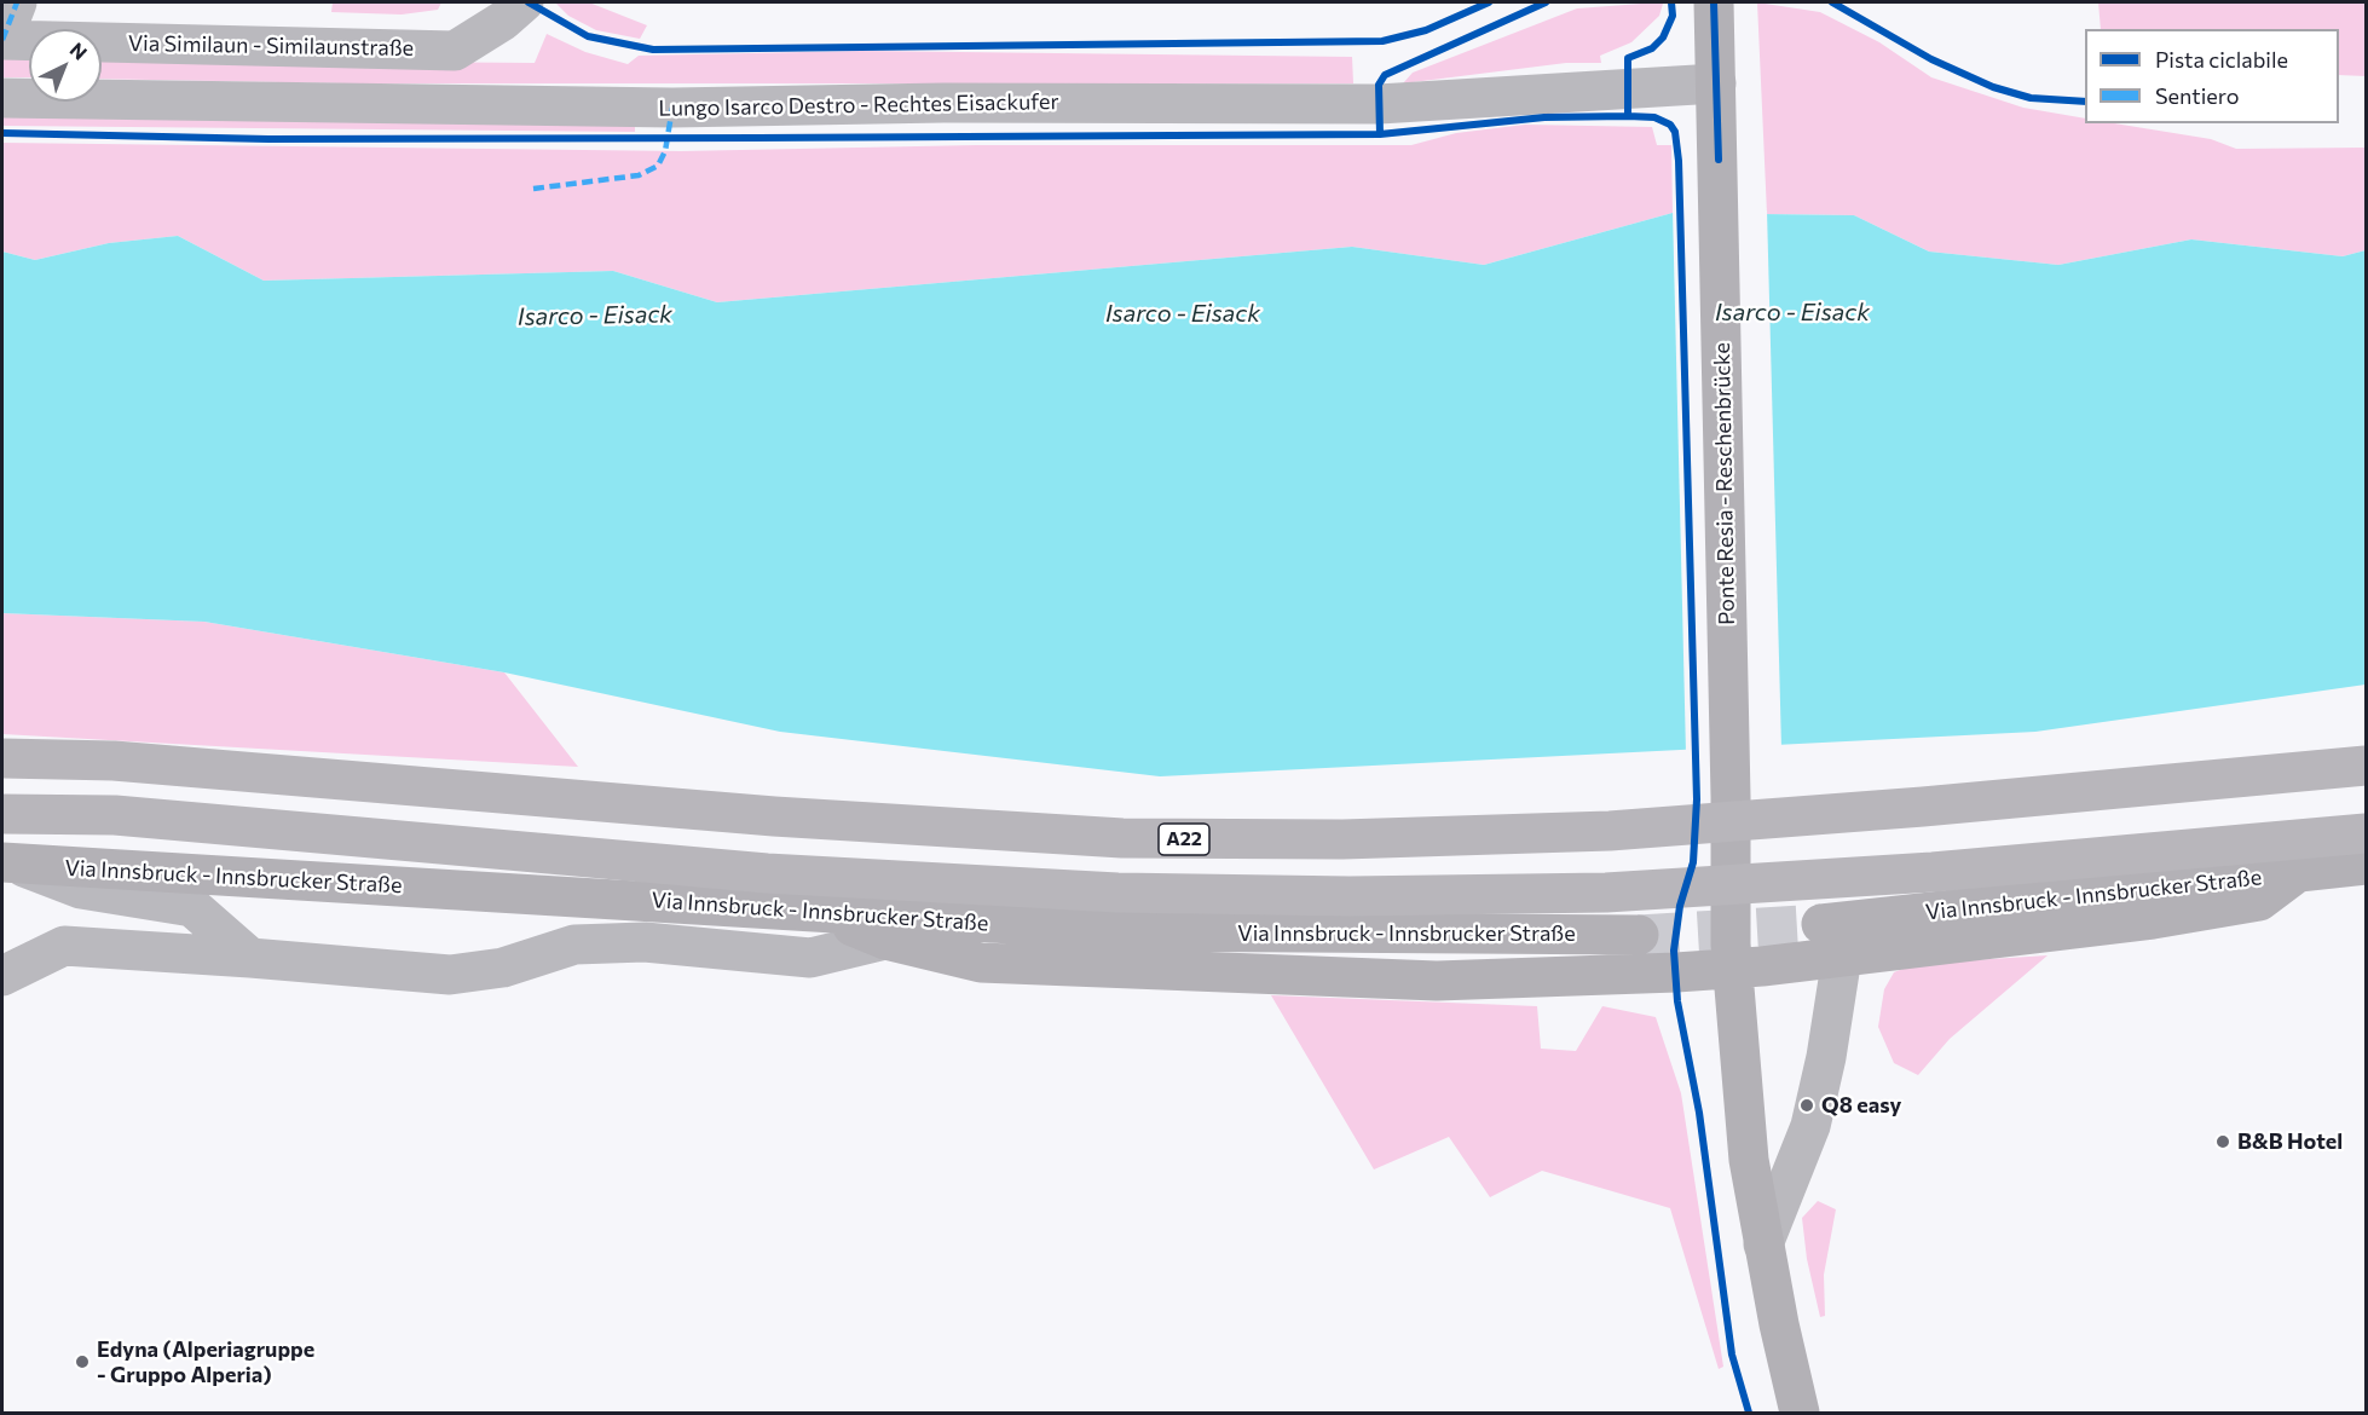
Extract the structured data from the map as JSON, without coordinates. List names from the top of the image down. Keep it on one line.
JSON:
{"streets":{"highway":["A22"],"main road":["Ponte Resia - Reschenbrücke","Via Innsbruck - Innsbrucker Straße"],"street":["Via Similaun - Similaunstraße","Lungo Isarco Destro - Rechtes Eisackufer"]},"crossings":[["Lungo Isarco Destro - Rechtes Eisackufer","Ponte Resia - Reschenbrücke"]],"water":["Isarco - Eisack"],"places":["Q8 easy","B&B Hotel","Edyna (Alperiagruppe - Gruppo Alperia)"],"legend":["Pista ciclabile","Sentiero"],"north":"top right"}
